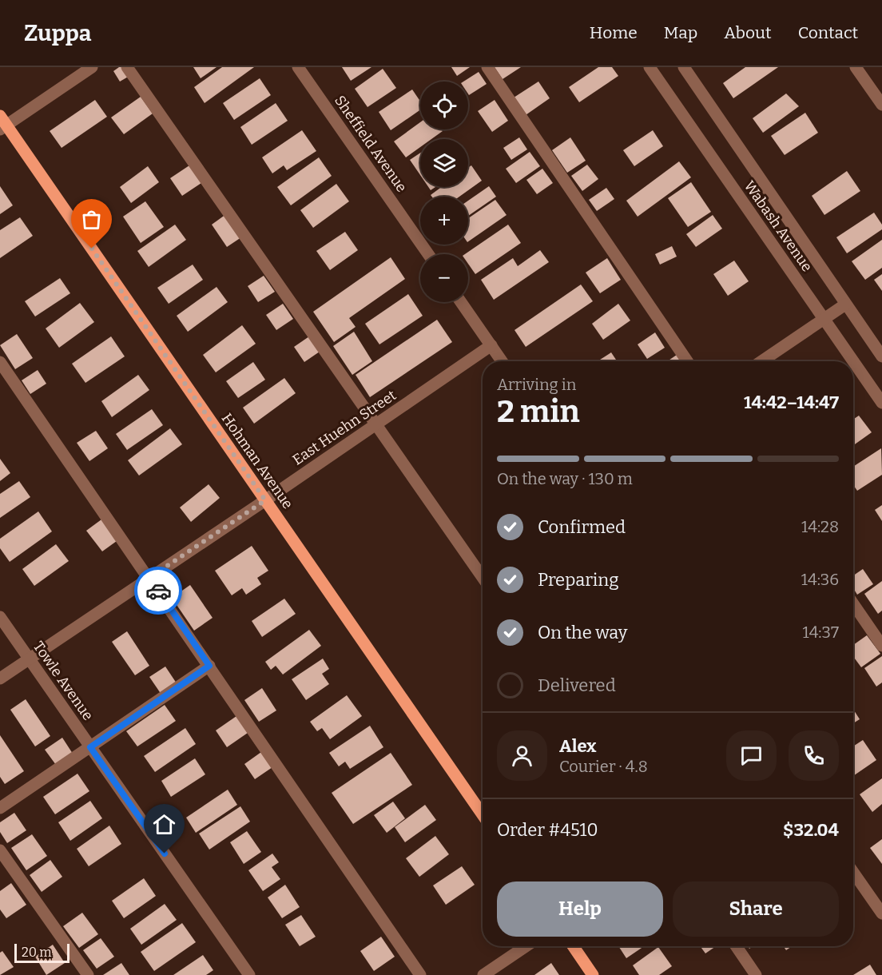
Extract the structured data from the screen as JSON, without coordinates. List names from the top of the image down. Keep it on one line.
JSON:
{"streets":{"main road":["Hohman Avenue"],"street":["Sheffield Avenue","Wabash Avenue","East Huehn Street","Towle Avenue"]},"crossings":[["East Huehn Street","Hohman Avenue"],["East Huehn Street","Towle Avenue"]],"scale_bar":"20 m","page":{"header":"Zuppa","nav":["Home","Map","About","Contact"],"map_buttons":["+","−"],"heading":["2 min","Arriving in","14:42–14:47"],"panel":["Alex","Courier · 4.8","Order #4510","$32.04"],"bar":"On the way · 130 m","list":[["Confirmed","14:28"],["Preparing","14:36"],["On the way","14:37"],"Delivered"],"buttons":["Help","Share"],"scale":"20 m"}}
